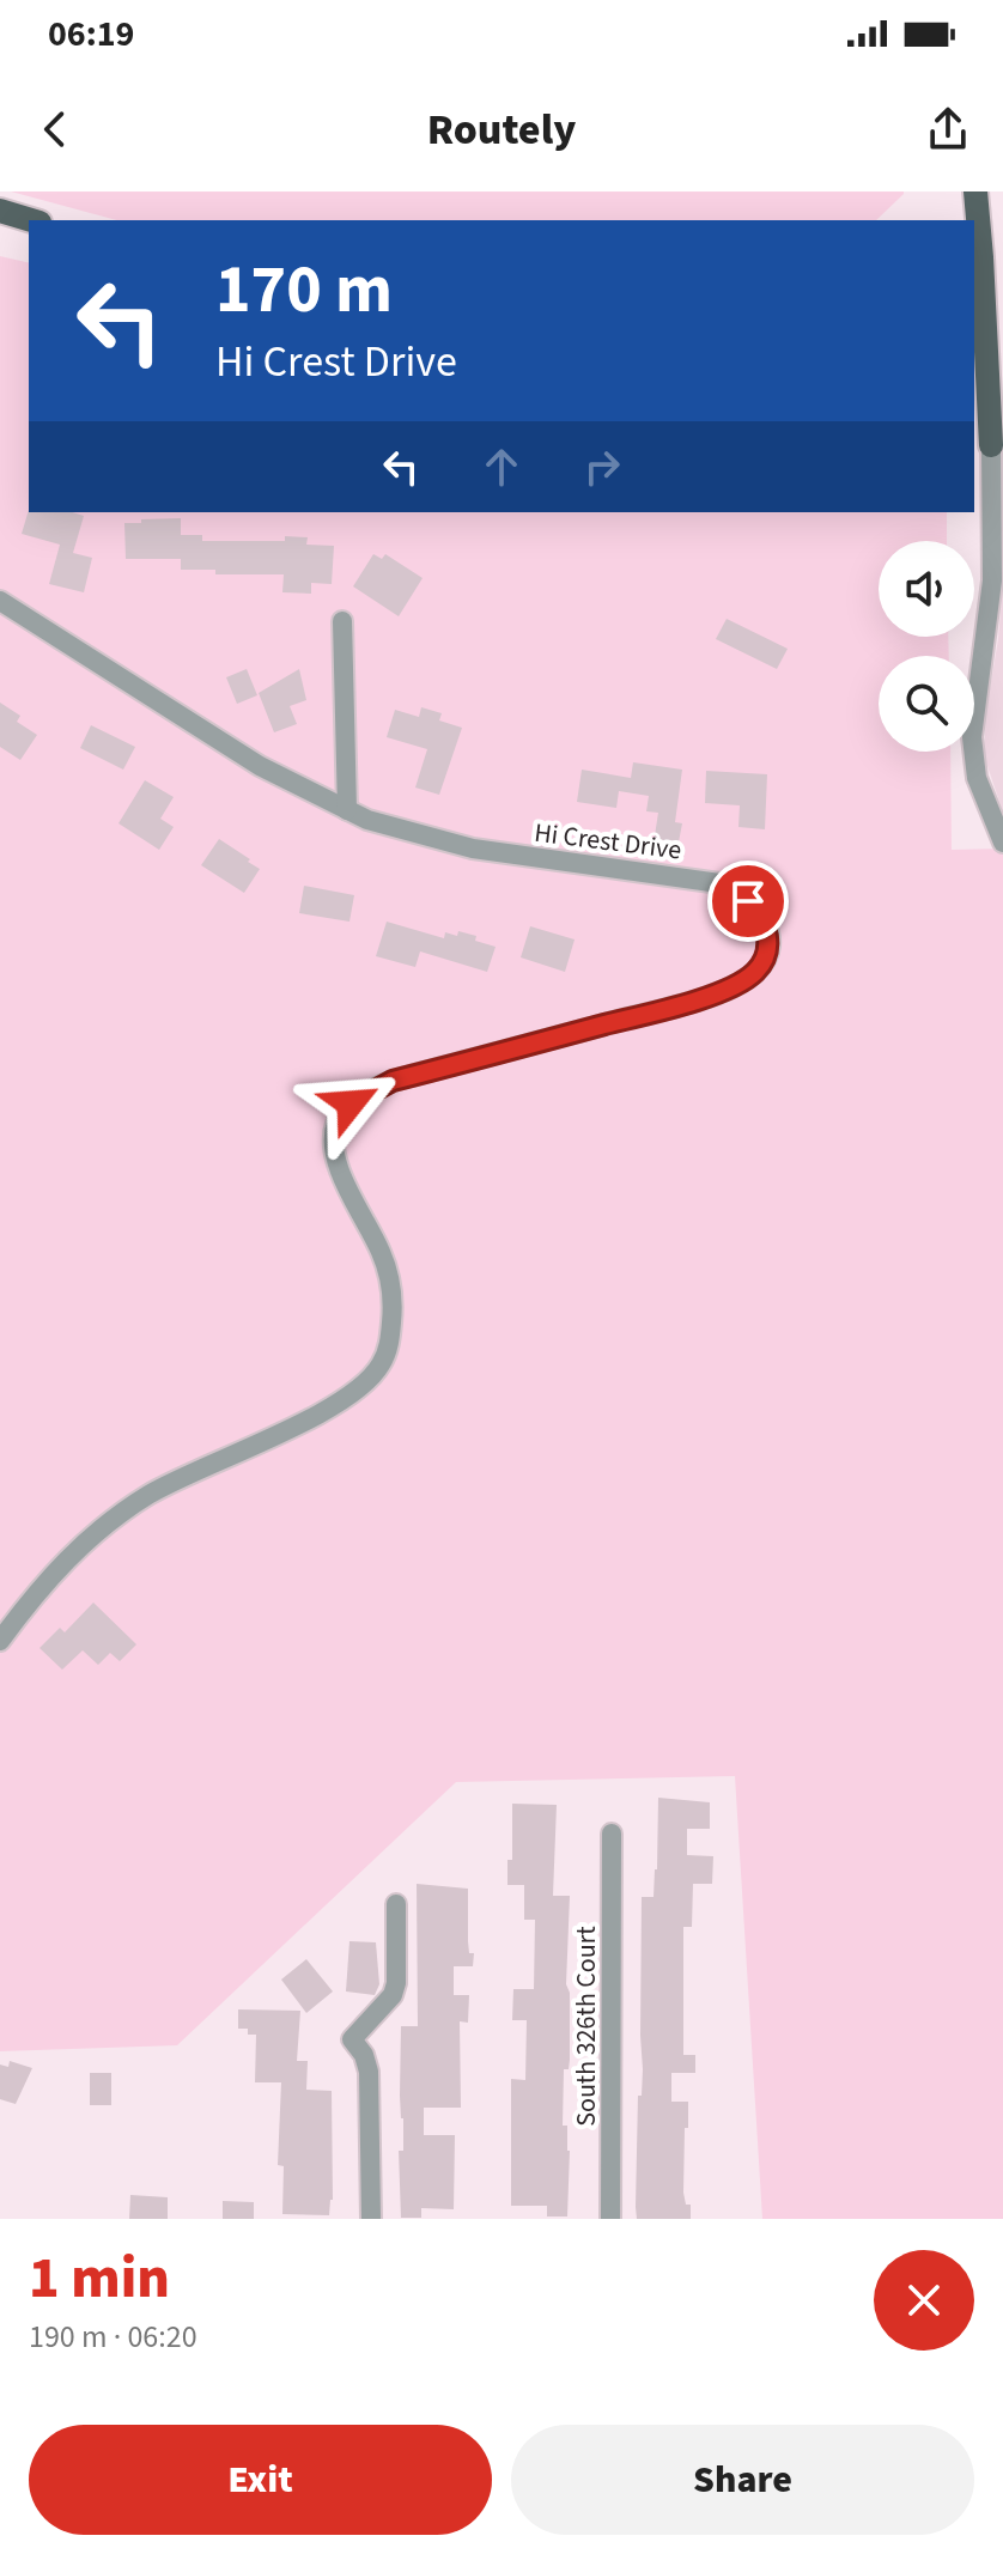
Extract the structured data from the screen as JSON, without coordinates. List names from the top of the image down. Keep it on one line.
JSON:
{"streets":{"street":["Hi Crest Drive","South 326th Court"]},"page":{"status":"06:19","header":"Routely","turn":["170 m","Hi Crest Drive"],"heading":["1 min","190 m · 06:20"],"buttons":["Exit","Share"]}}
